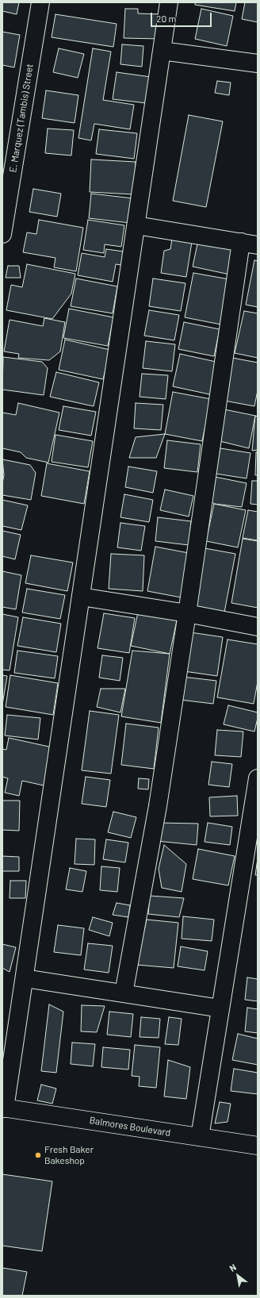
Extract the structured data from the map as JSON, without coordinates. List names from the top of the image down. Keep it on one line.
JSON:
{"streets":{"street":["E. Marquez (Tambis) Street","Balmores Boulevard"]},"places":["Fresh Baker Bakeshop"],"scale_bar":"20 m","north":"top left"}
